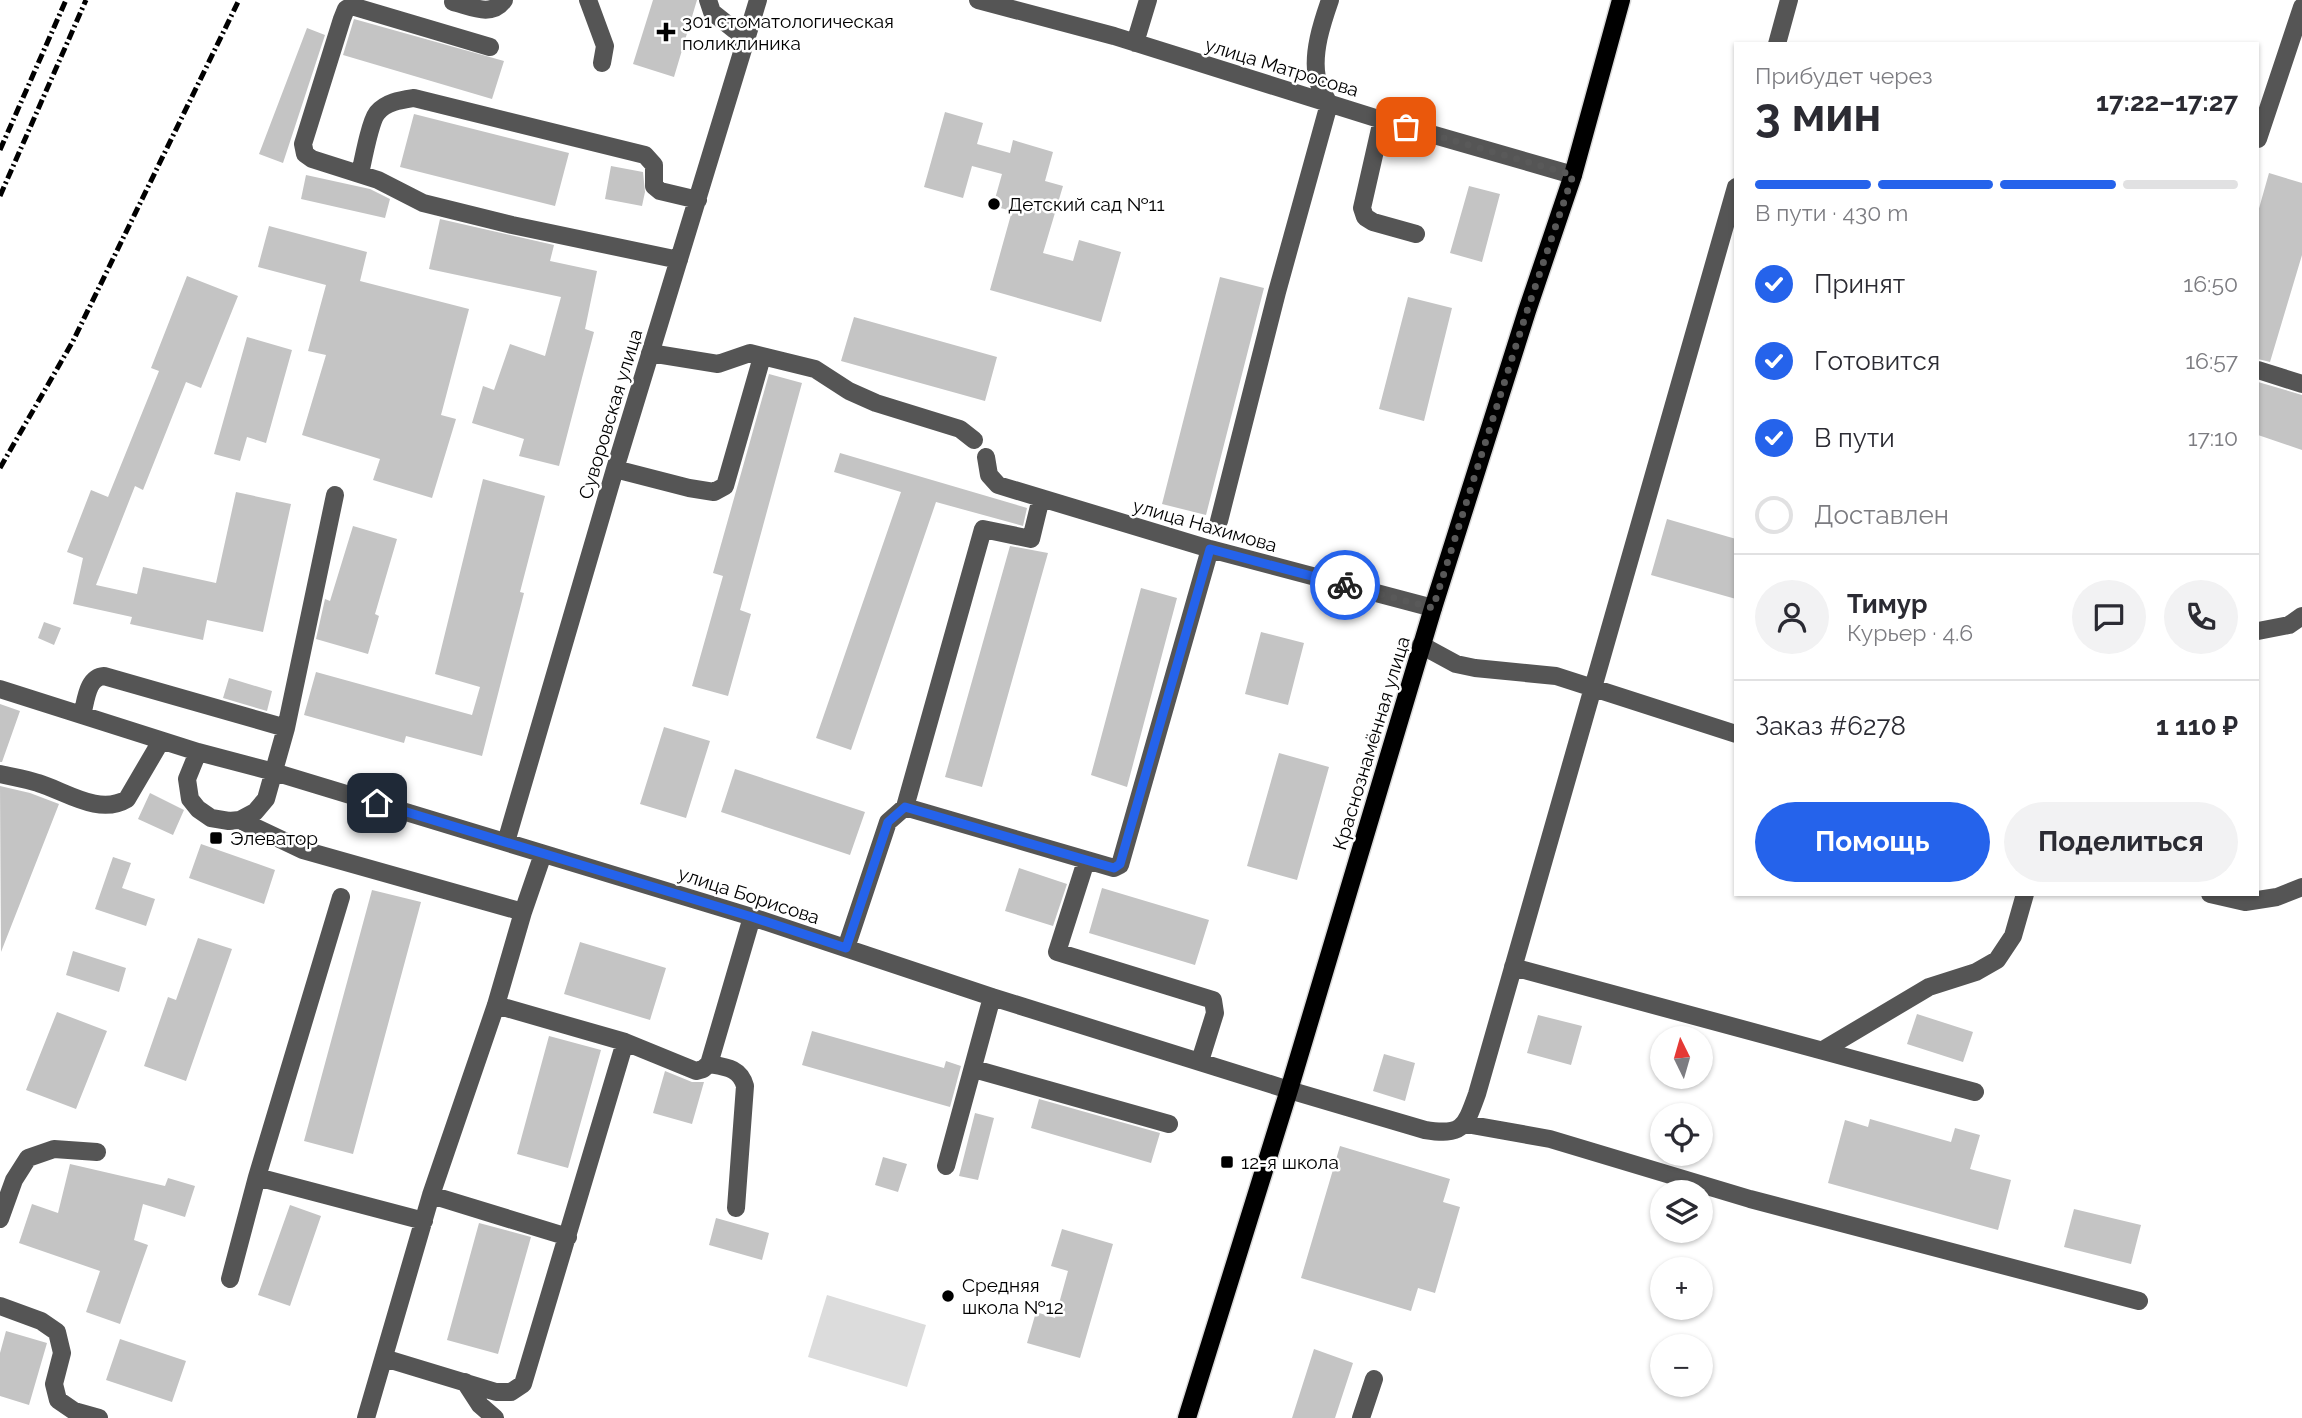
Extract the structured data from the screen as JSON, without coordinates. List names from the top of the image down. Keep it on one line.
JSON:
{"streets":{"main road":["Краснознамённая улица"],"street":["улица Матросова","Суворовская улица","улица Нахимова","улица Борисова"]},"crossings":[["улица Матросова","Краснознамённая улица"],["Суворовская улица","улица Борисова"],["улица Нахимова","Краснознамённая улица"],["Краснознамённая улица","улица Борисова"]],"places":{"health":["301 стоматологическая поликлиника"],"other":["Детский сад №11","Средняя школа №12"],"transit":["Элеватор","12-я школа"]},"north":"top","page":{"heading":["3 мин","Прибудет через","17:22–17:27"],"panel":["Тимур","Курьер · 4.6","Заказ #6278","1 110 ₽"],"bar":"В пути · 430 m","list":[["Принят","16:50"],["Готовится","16:57"],["В пути","17:10"],"Доставлен"],"buttons":["Помощь","Поделиться"],"map_buttons":["+","−"]}}
